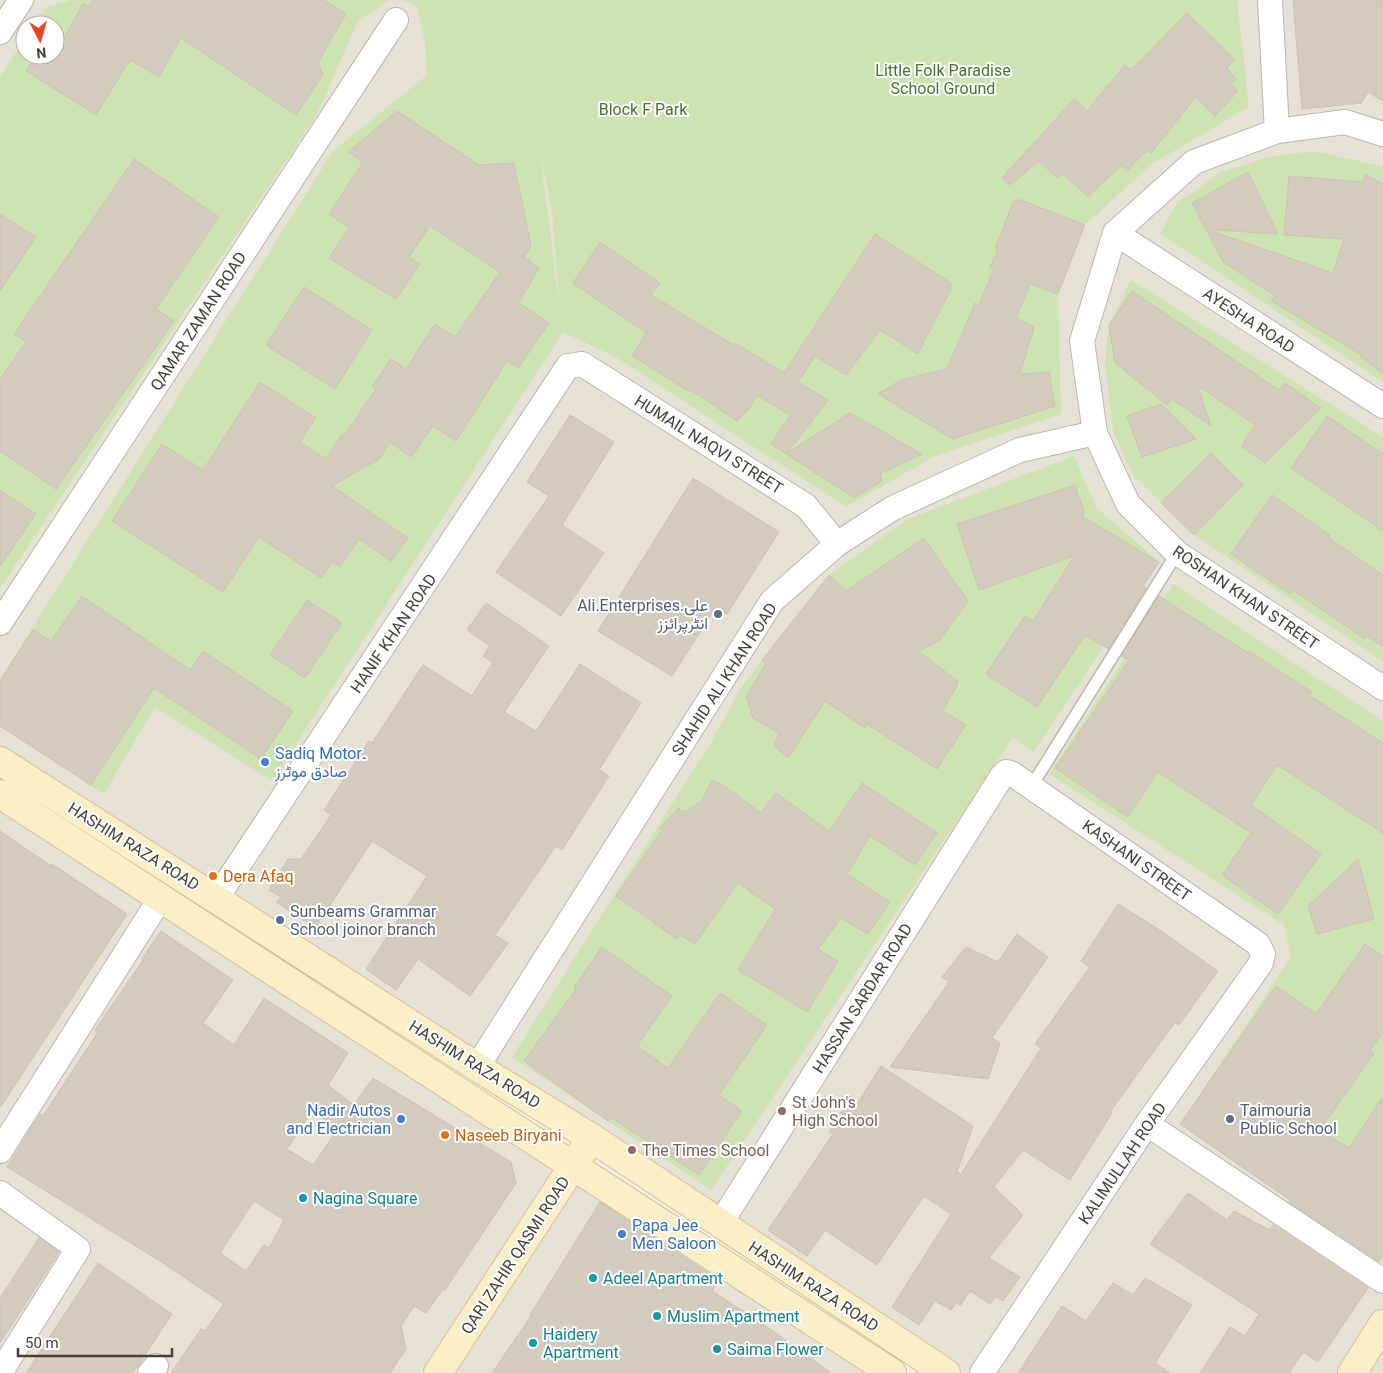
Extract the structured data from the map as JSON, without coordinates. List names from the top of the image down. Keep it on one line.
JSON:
{"streets":{"street":["AYESHA ROAD","QAMAR ZAMAN ROAD","HUMAIL NAQVI STREET","ROSHAN KHAN STREET","HANIF KHAN ROAD","SHAHID ALI KHAN ROAD","HASHIM RAZA ROAD","KASHANI STREET","HASSAN SARDAR ROAD","KALIMULLAH ROAD","QARI ZAHIR QASMI ROAD"]},"crossings":[["AYESHA ROAD","ROSHAN KHAN STREET"],["HUMAIL NAQVI STREET","HANIF KHAN ROAD"],["HUMAIL NAQVI STREET","SHAHID ALI KHAN ROAD"],["ROSHAN KHAN STREET","SHAHID ALI KHAN ROAD"],["HANIF KHAN ROAD","HASHIM RAZA ROAD"],["SHAHID ALI KHAN ROAD","HASHIM RAZA ROAD"],["HASHIM RAZA ROAD","HASSAN SARDAR ROAD"],["HASHIM RAZA ROAD","QARI ZAHIR QASMI ROAD"],["KASHANI STREET","HASSAN SARDAR ROAD"],["KASHANI STREET","KALIMULLAH ROAD"]],"parks":["Little Folk Paradise School Ground","Block F Park"],"places":["Ali.Enterprises.علی انٹرپرائزز","Sadiq Motor۔ صادق موٹرز","Dera Afaq","Sunbeams Grammar School joinor branch","St John's High School","Nadir Autos and Electrician","Taimouria Public School","Naseeb Biryani","The Times School","Nagina Square","Papa Jee Men Saloon","Adeel Apartment","Muslim Apartment","Haidery Apartment","Saima Flower"],"scale_bar":"50 m","north":"bottom"}
